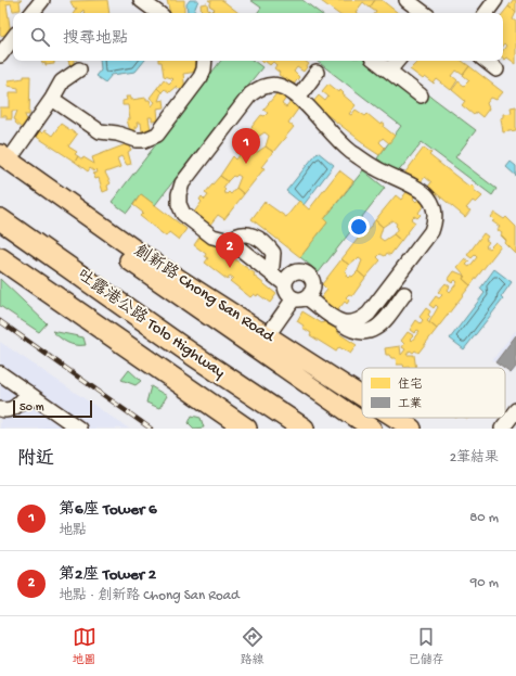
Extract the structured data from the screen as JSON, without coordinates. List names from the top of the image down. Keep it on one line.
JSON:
{"streets":{"highway":["吐露港公路 Tolo Highway"],"main road":["創新路 Chong San Road"]},"legend":["住宅","工業"],"scale_bar":"50 m","page":{"search":"搜尋地點","pins":["1","2"],"scale":"50 m","heading":["附近","2筆結果"],"list":[{"mark":"1","name":"第6座 Tower 6","note":"地點","value":"80 m"},{"mark":"2","name":"第2座 Tower 2","note":"地點 · 創新路 Chong San Road","value":"90 m"}],"nav":["地圖","路線","已儲存"]}}
